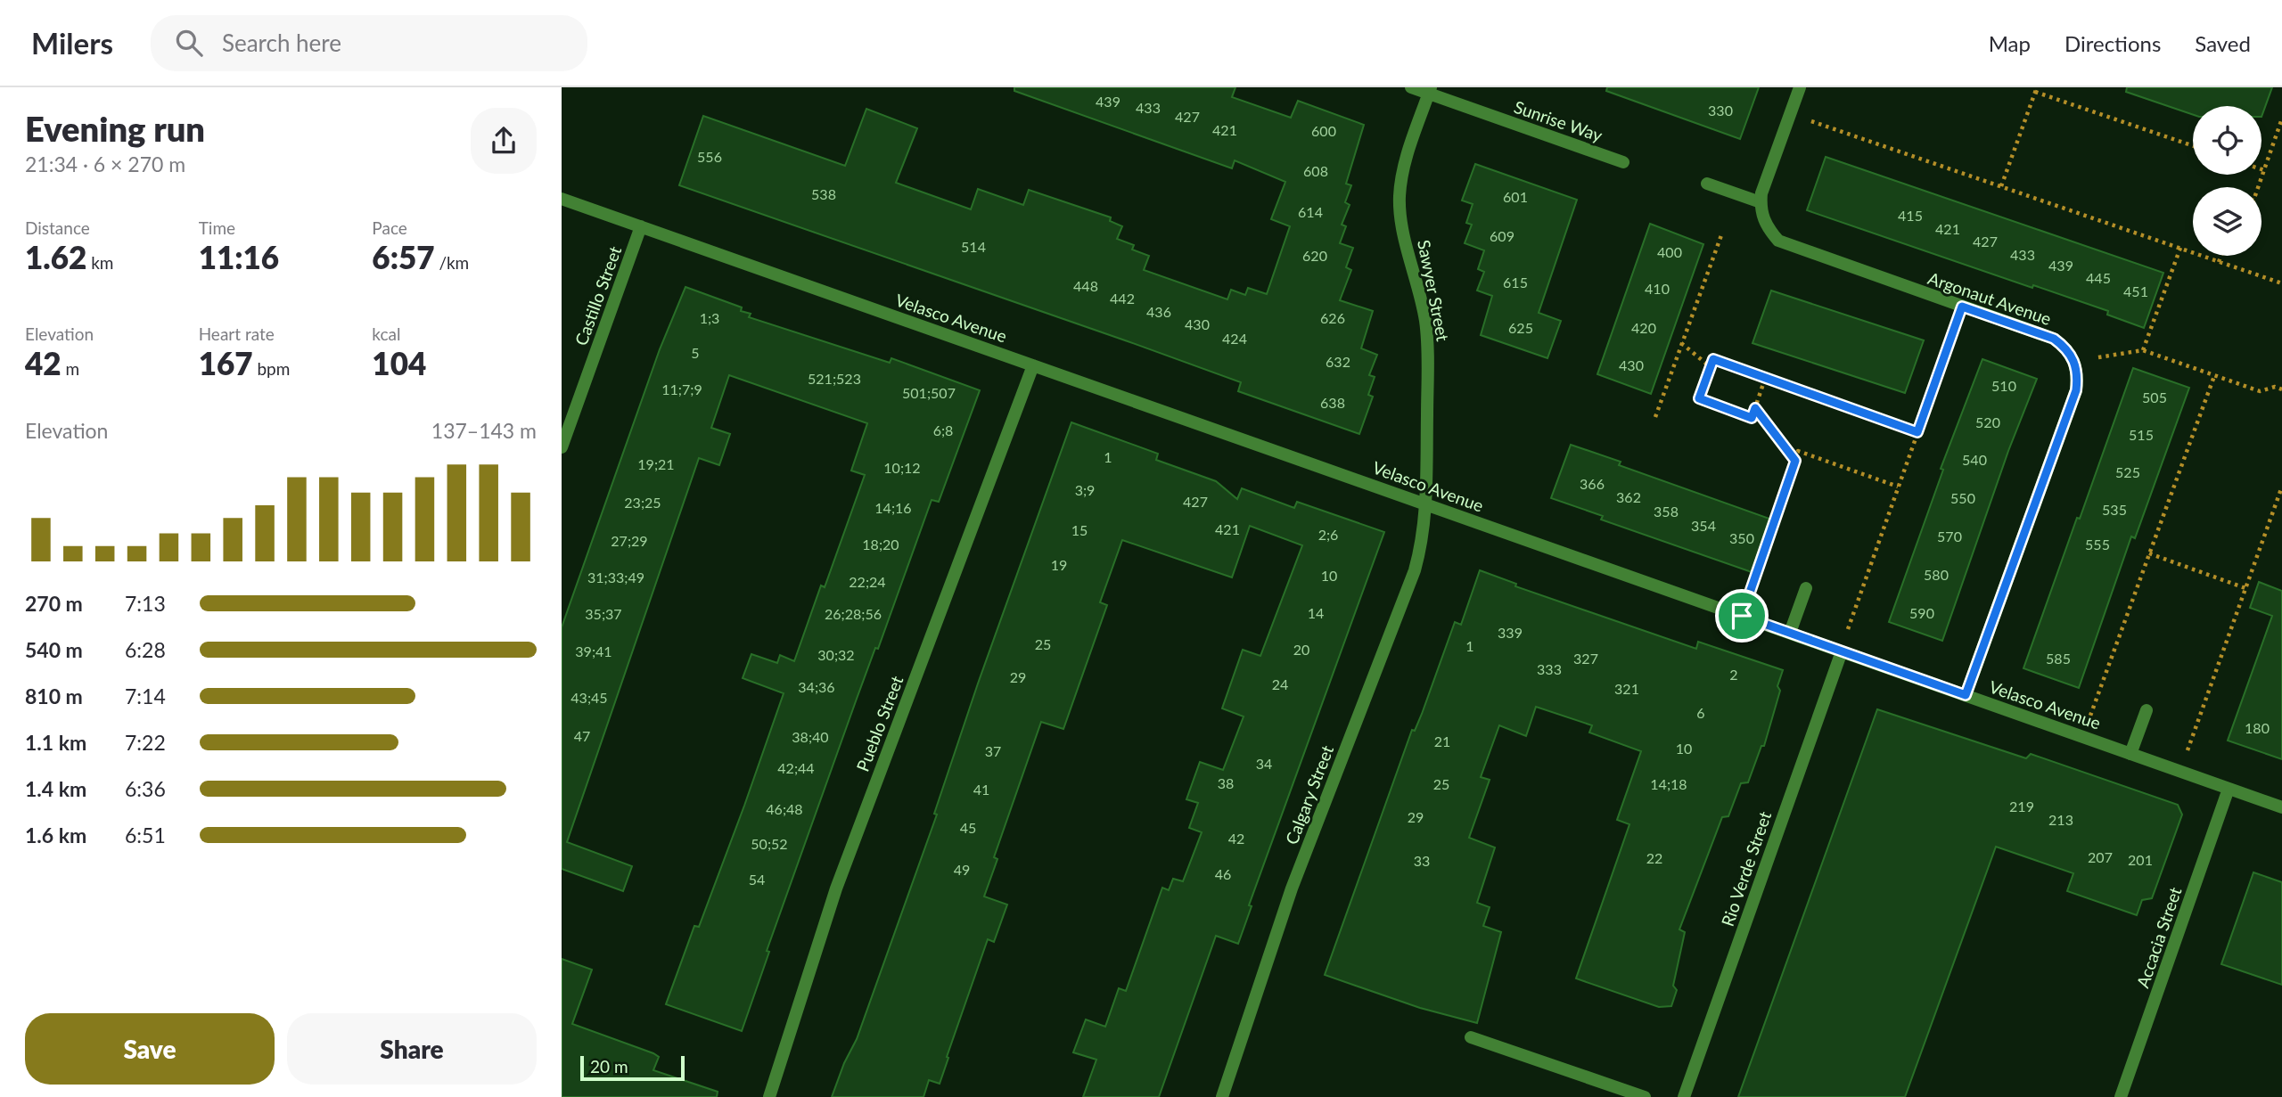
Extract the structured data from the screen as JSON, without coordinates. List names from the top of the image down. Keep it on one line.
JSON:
{"streets":{"street":["Sunrise Way","Sawyer Street","Castillo Street","Argonaut Avenue","Velasco Avenue","Pueblo Street","Calgary Street","Rio Verde Street","Accacia Street"]},"crossings":[["Sunrise Way","Sawyer Street"],["Sawyer Street","Velasco Avenue"],["Sawyer Street","Calgary Street"],["Castillo Street","Velasco Avenue"],["Velasco Avenue","Pueblo Street"],["Velasco Avenue","Calgary Street"],["Velasco Avenue","Rio Verde Street"],["Velasco Avenue","Accacia Street"]],"house_numbers":["439","433","330","427","421","600","556","608","538","601","614","415","421","609","427","514","400","433","620","439","445","615","448","410","451","442","436","1;3","626","430","625","420","424","5","632","430","521;523","510","11;7;9","501;507","505","638","520","6;8","515","1","540","19;21","10;12","525","366","3;9","362","550","427","23;25","14;16","535","358","354","421","15","2;6","570","350","27;29","18;20","555","19","580","10","31;33;49","22;24","14","590","35;37","26;28;56","339","25","1","20","39;41","30;32","327","585","333","2","29","24","34;36","321","43;45","6","180","47","38;40","21","10","37","34","42;44","38","25","14;18","41","219","46;48","29","213","45","42","50;52","207","22","201","33","49","46","54"],"scale_bar":"20 m","page":{"header":"Milers","search":"Search here","nav":["Map","Directions","Saved"],"heading":["Evening run","21:34 · 6 × 270 m"],"stats":[["Distance","1.62 km"],["Time","11:16"],["Pace","6:57 /km"],["Elevation","42 m"],["Heart rate","167 bpm"],["kcal","104"]],"chart":["Elevation","137–143 m"],"list":[{"name":"270 m","note":"7:13"},{"name":"540 m","note":"6:28"},{"name":"810 m","note":"7:14"},{"name":"1.1 km","note":"7:22"},{"name":"1.4 km","note":"6:36"},{"name":"1.6 km","note":"6:51"}],"buttons":["Save","Share"],"scale":"20 m"}}
